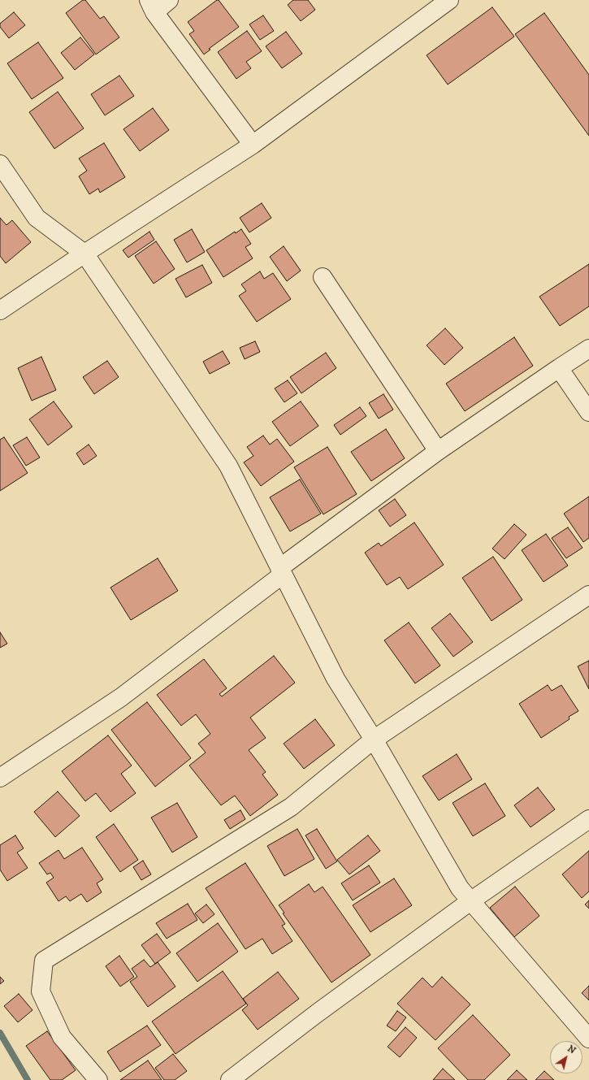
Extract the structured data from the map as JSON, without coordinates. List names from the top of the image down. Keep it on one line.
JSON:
{"north":"top right"}
